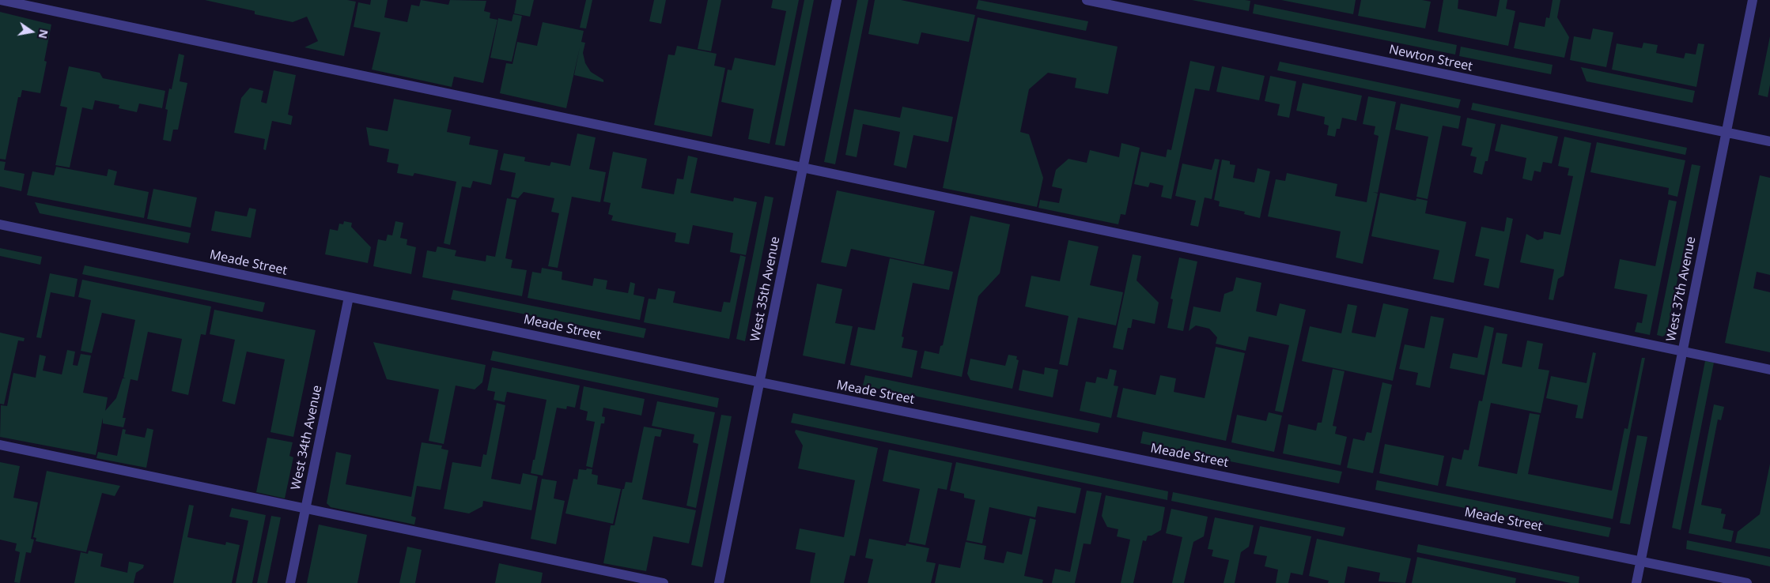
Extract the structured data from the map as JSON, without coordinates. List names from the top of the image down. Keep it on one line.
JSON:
{"streets":{"street":["Newton Street","Meade Street","West 35th Avenue","West 37th Avenue","West 34th Avenue"]},"crossings":[["Newton Street","West 37th Avenue"],["Meade Street","West 35th Avenue"],["Meade Street","West 37th Avenue"],["Meade Street","West 34th Avenue"]],"north":"right"}
